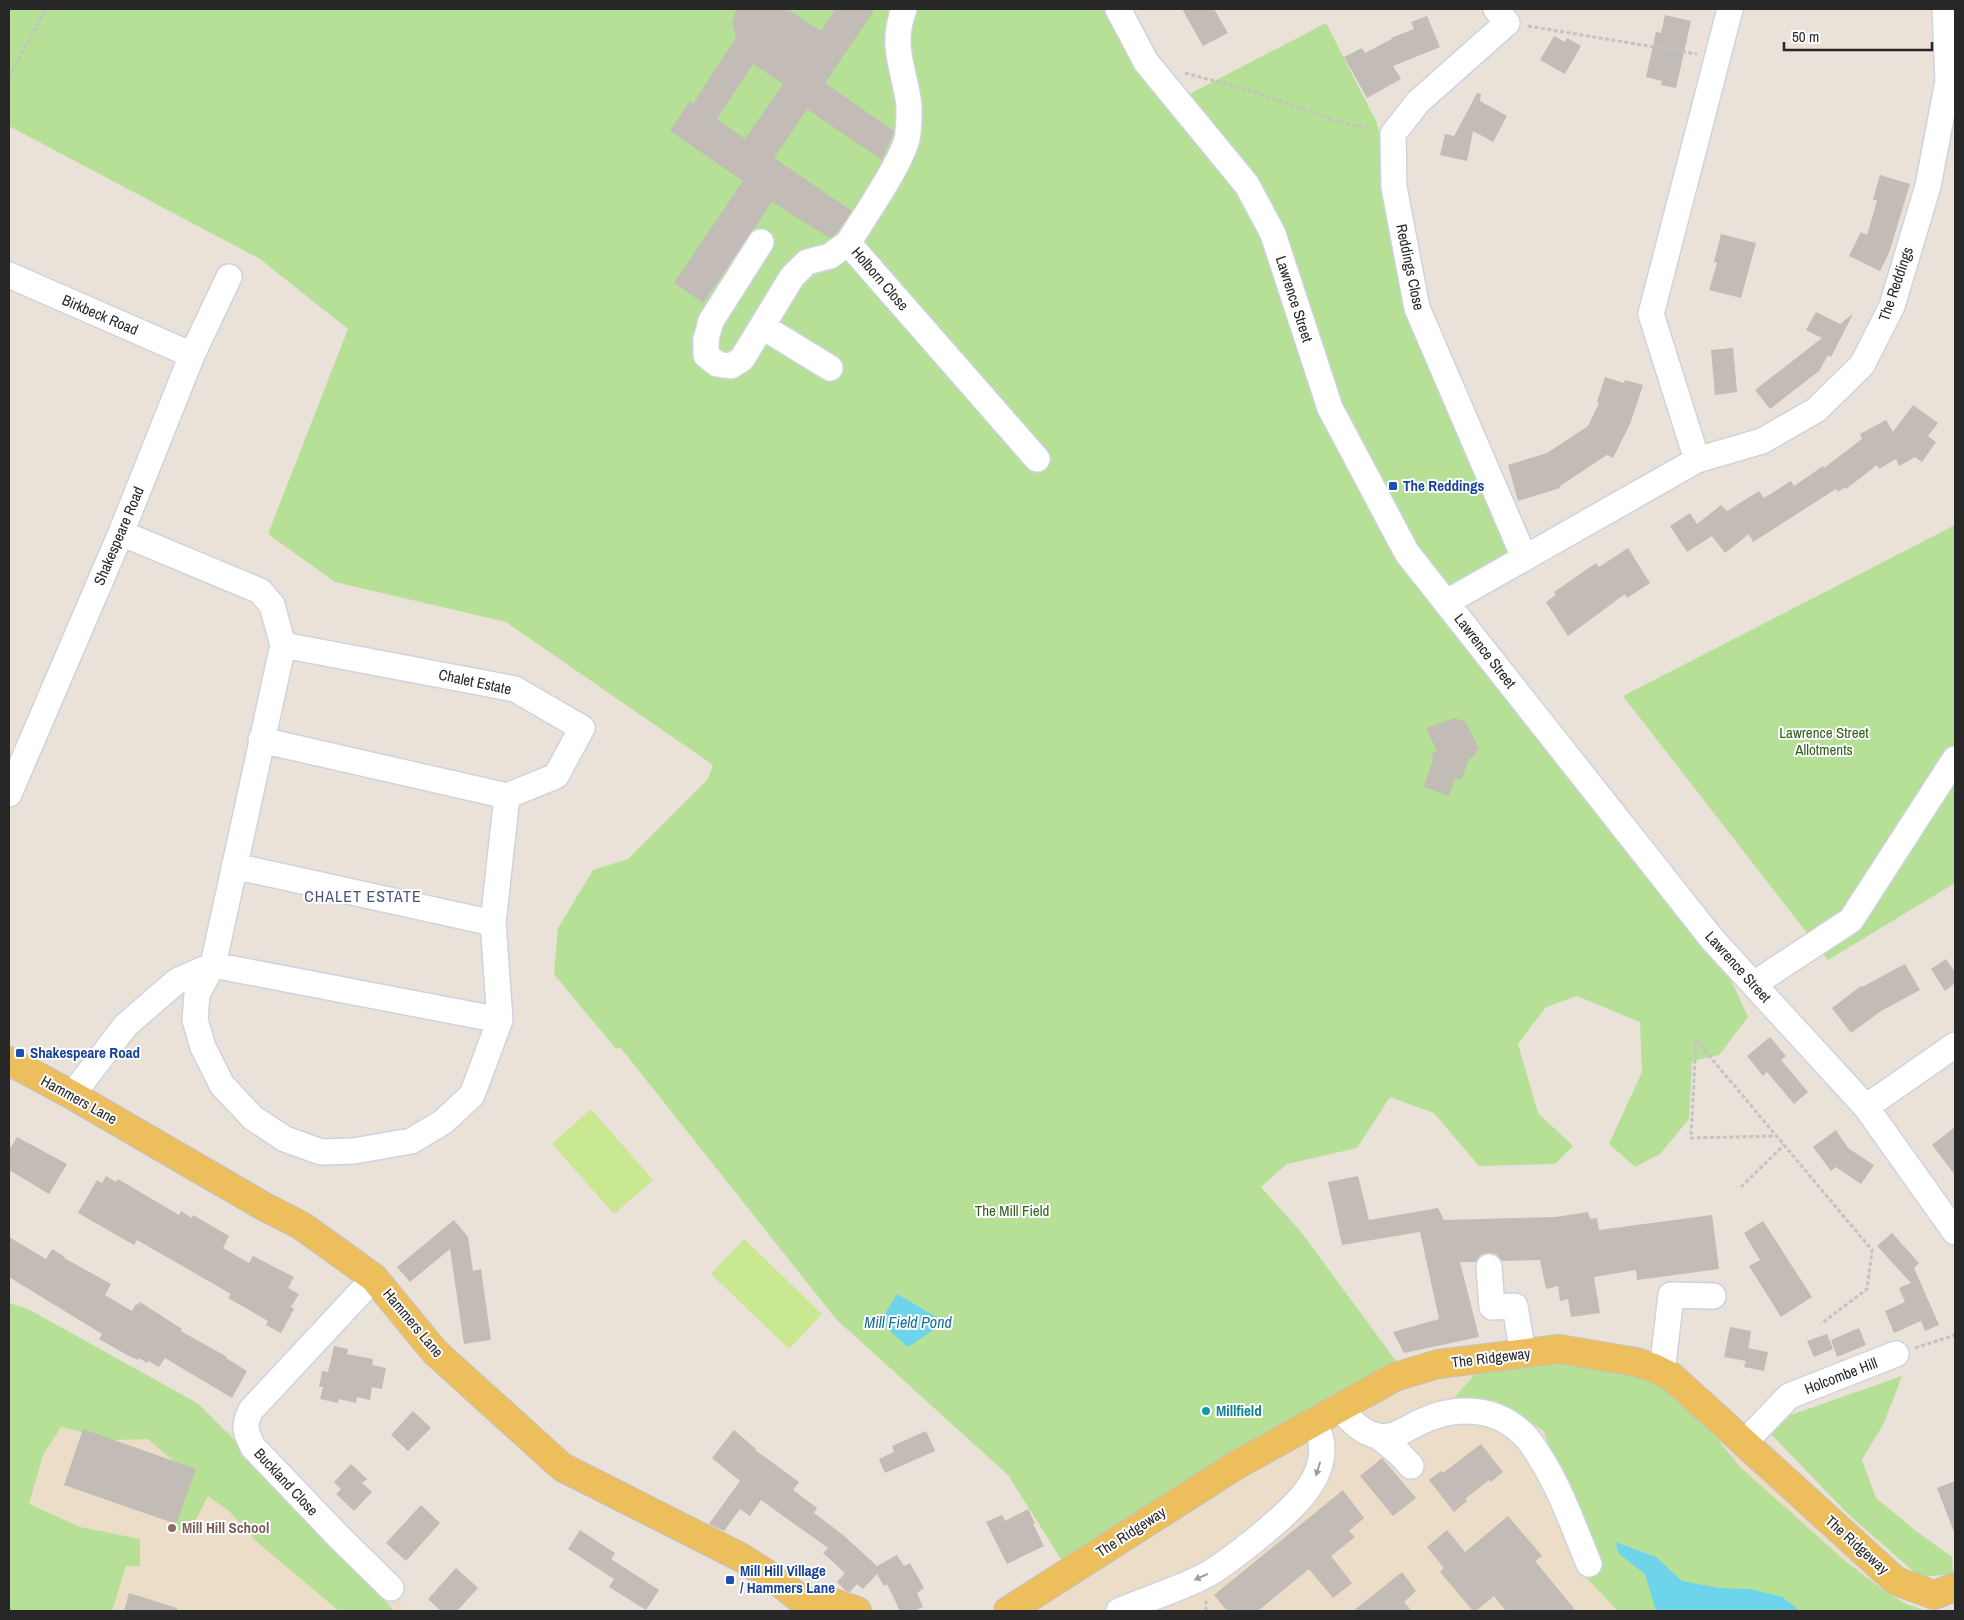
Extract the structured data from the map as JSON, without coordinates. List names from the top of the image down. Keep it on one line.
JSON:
{"streets":{"main road":["Hammers Lane","The Ridgeway"],"street":["Reddings Close","Holborn Close","The Reddings","Lawrence Street","Birkbeck Road","Shakespeare Road","Chalet Estate","Holcombe Hill","Buckland Close"]},"crossings":[["Reddings Close","The Reddings"],["The Reddings","Lawrence Street"],["Birkbeck Road","Shakespeare Road"],["Hammers Lane","Buckland Close"],["The Ridgeway","Holcombe Hill"]],"districts":["CHALET ESTATE"],"water":["Mill Field Pond"],"parks":["Lawrence Street Allotments","The Mill Field"],"places":{"transit":["The Reddings","Shakespeare Road","Mill Hill Village / Hammers Lane"],"other":["Millfield","Mill Hill School"]},"scale_bar":"50 m"}
